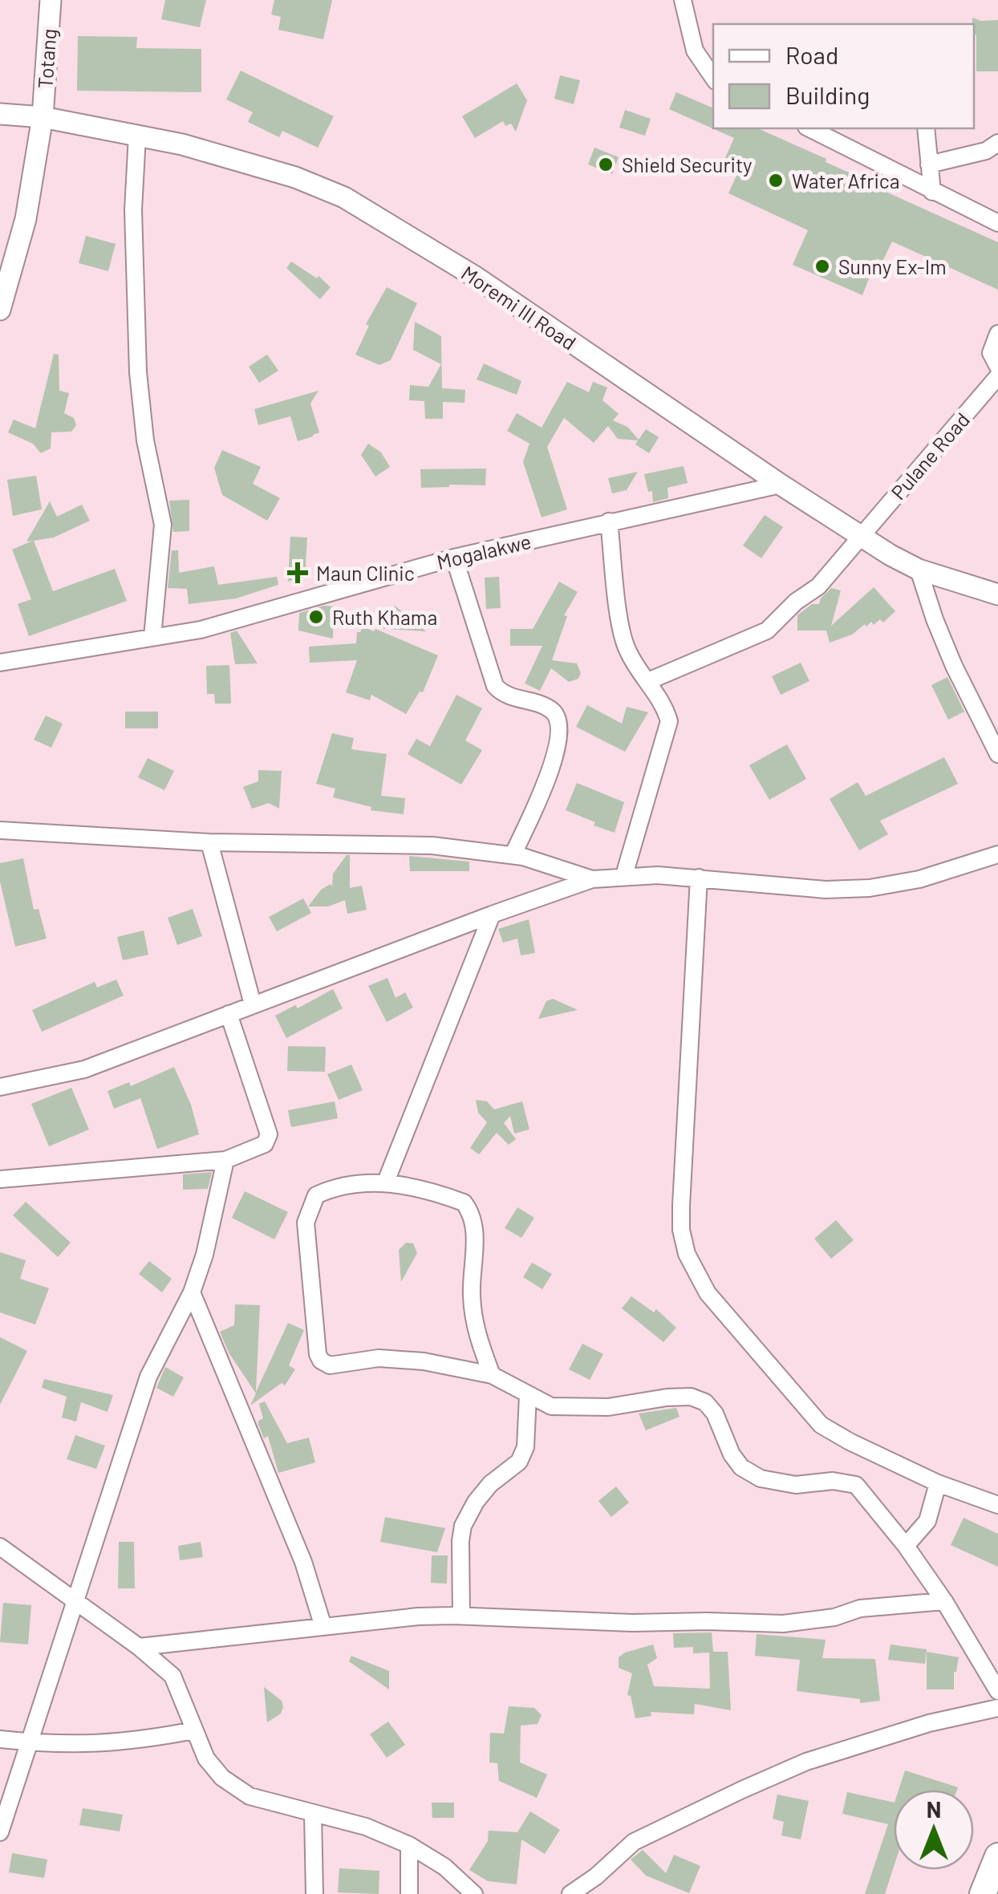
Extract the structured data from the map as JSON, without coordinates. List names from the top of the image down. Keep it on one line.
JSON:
{"streets":{"street":["Totang","Moremi III Road","Pulane Road","Mogalakwe"]},"crossings":[["Totang","Moremi III Road"],["Moremi III Road","Pulane Road"],["Moremi III Road","Mogalakwe"]],"places":{"other":["Shield Security","Water Africa","Sunny Ex-Im","Ruth Khama"],"health":["Maun Clinic"]},"legend":["Road","Building"],"north":"top"}
